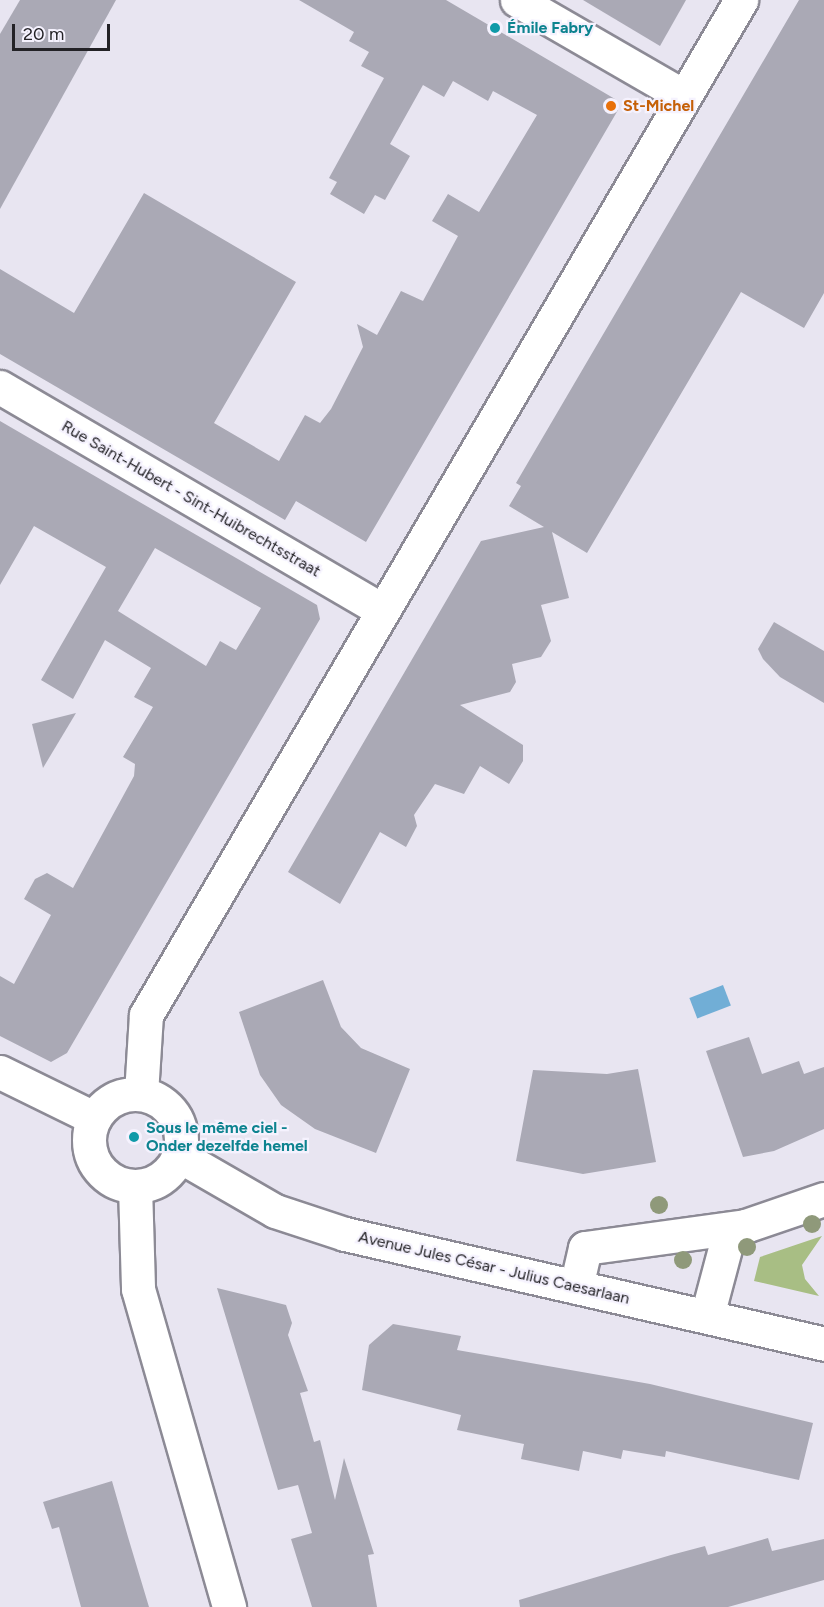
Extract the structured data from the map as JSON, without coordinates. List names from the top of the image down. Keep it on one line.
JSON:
{"streets":{"street":["Rue Saint-Hubert - Sint-Huibrechtsstraat","Avenue Jules César - Julius Caesarlaan"]},"places":["Émile Fabry","St-Michel","Sous le même ciel - Onder dezelfde hemel"],"scale_bar":"20 m"}
